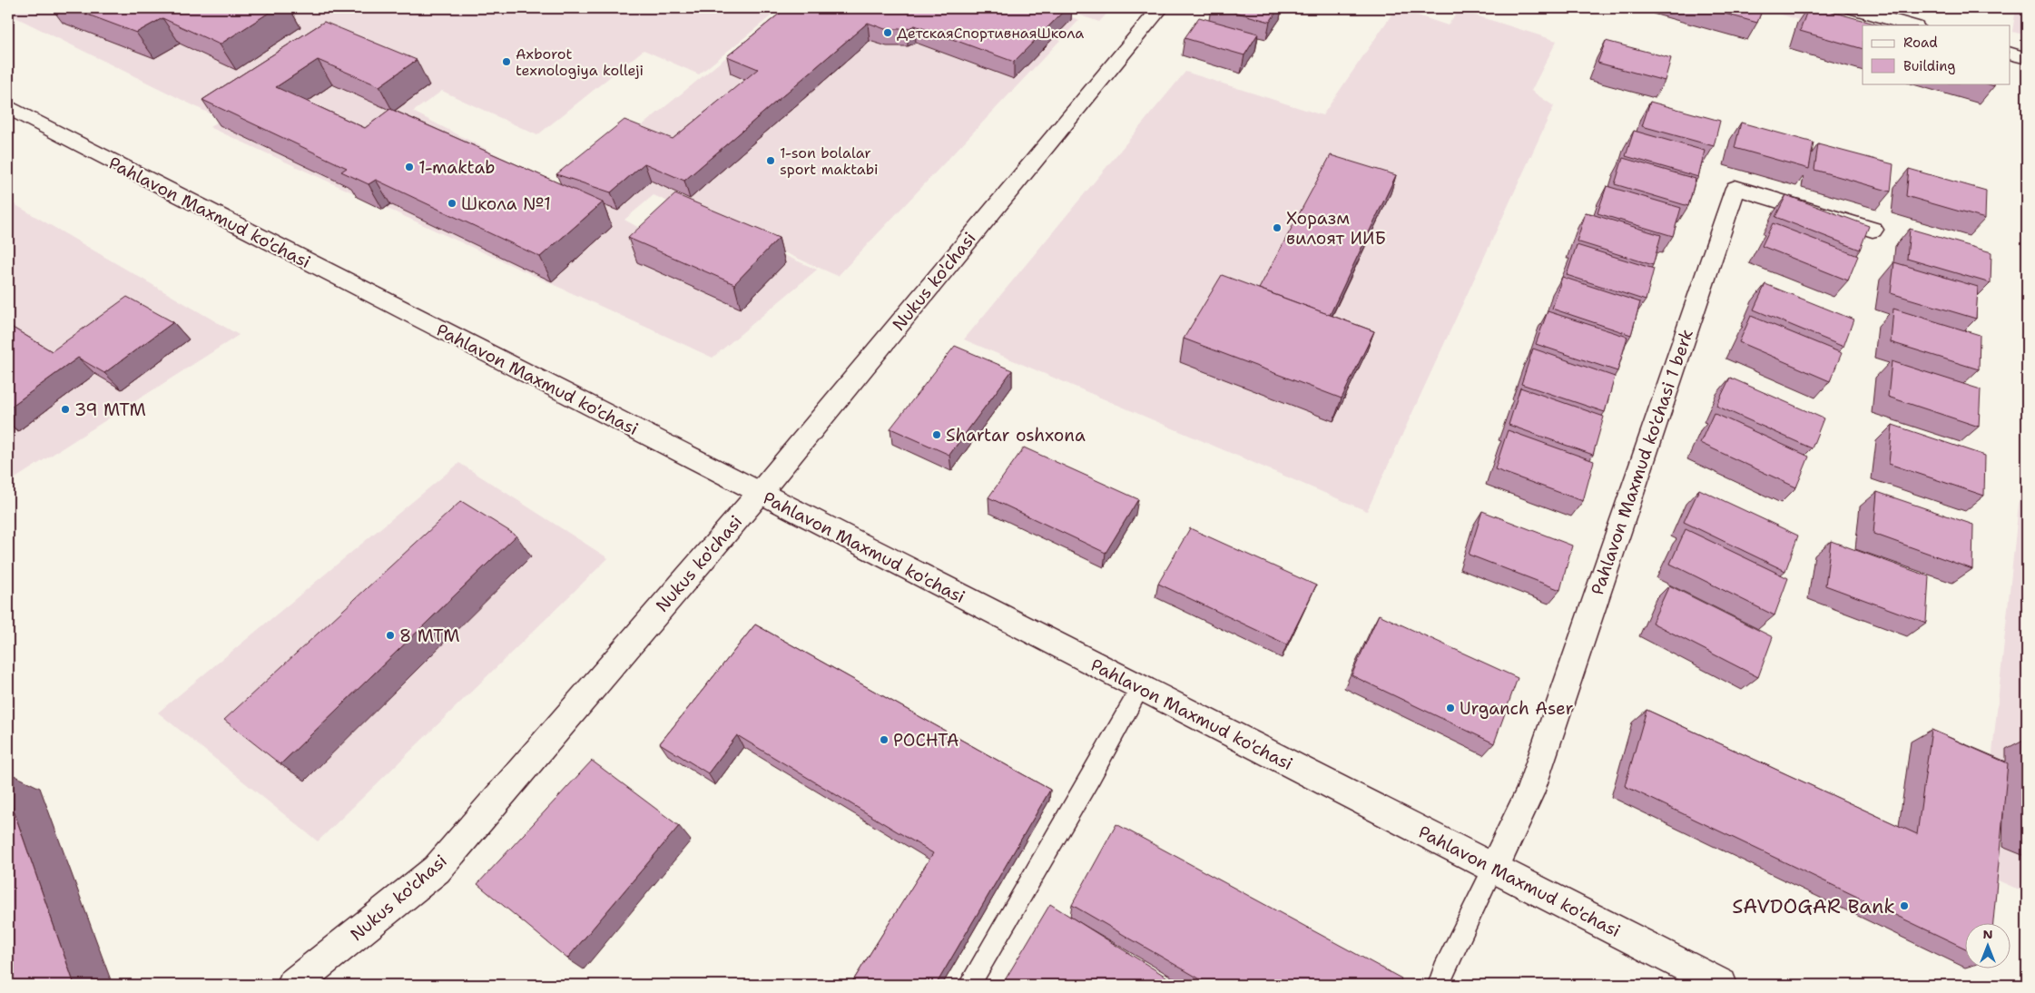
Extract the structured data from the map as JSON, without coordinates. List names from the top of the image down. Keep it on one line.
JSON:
{"streets":{"street":["Pahlavon Maxmud ko'chasi","Nukus ko'chasi","Pahlavon Maxmud ko'chasi 1 berk"]},"crossings":[["Pahlavon Maxmud ko'chasi","Nukus ko'chasi"],["Pahlavon Maxmud ko'chasi","Pahlavon Maxmud ko'chasi 1 berk"]],"places":["ДетскаяСпортивнаяШкола","Axborot texnologiya kolleji","1-son bolalar sport maktabi","1-maktab","Школа №1","Хоразм вилоят ИИБ","39 MTM","Shartar oshxona","8 MTM","Urganch Aser","POCHTA","SAVDOGAR Bank"],"legend":["Road","Building"],"north":"top"}
